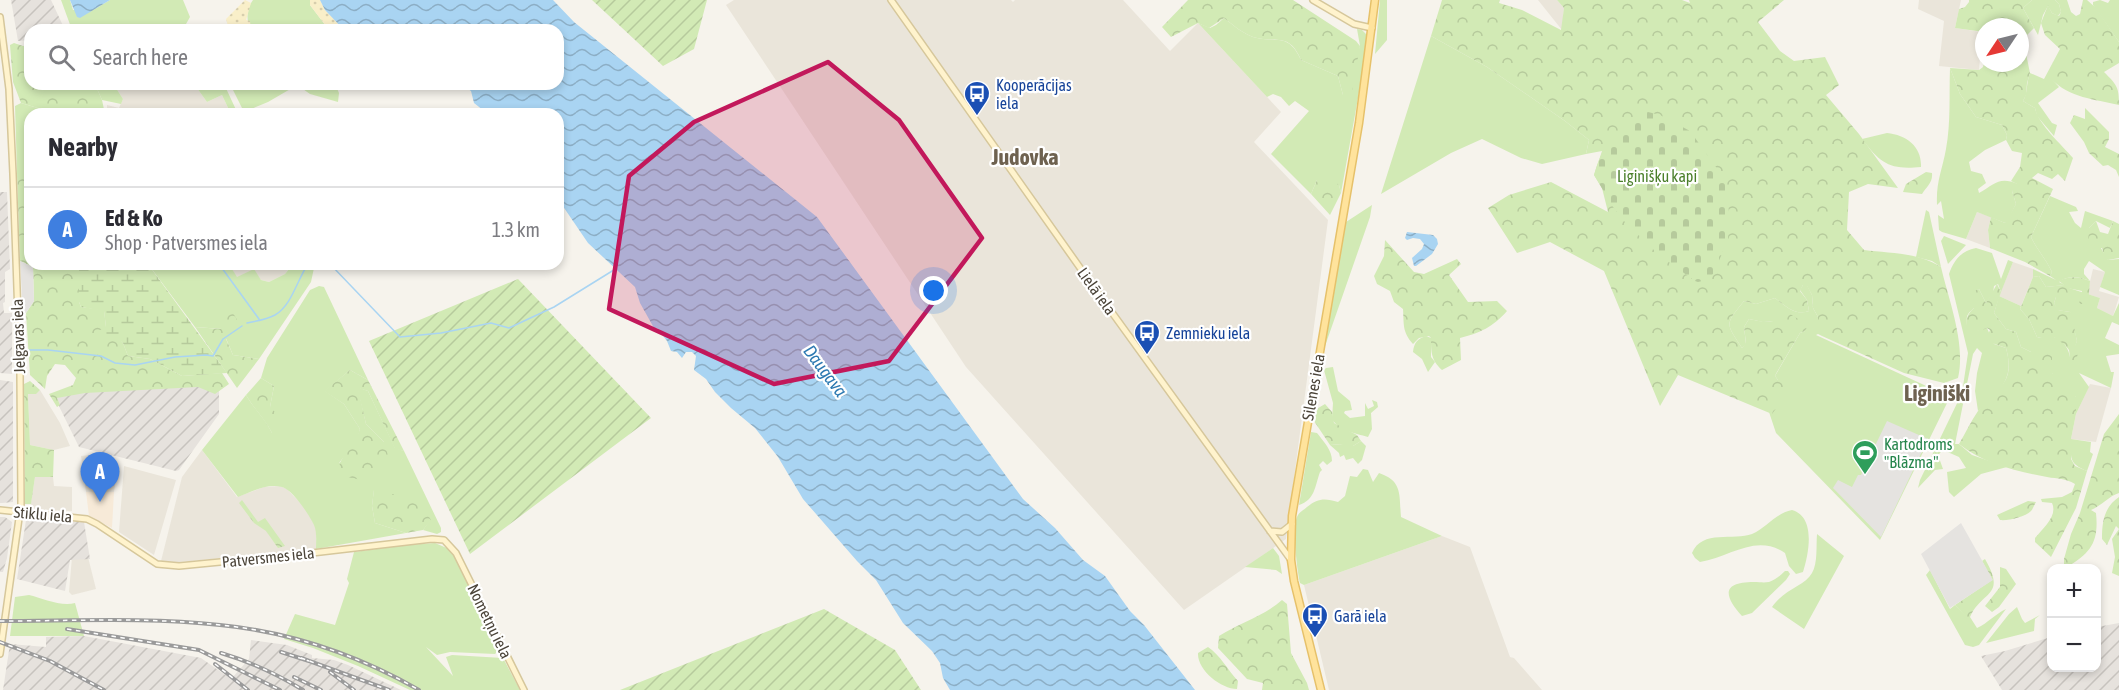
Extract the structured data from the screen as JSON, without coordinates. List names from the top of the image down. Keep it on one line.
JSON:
{"streets":{"main road":["Lielā iela","Silenes iela"],"street":["Jelgavas iela","Stiklu iela","Patversmes iela","Nometņu iela"]},"crossings":[["Lielā iela","Silenes iela"],["Jelgavas iela","Stiklu iela"],["Stiklu iela","Patversmes iela"],["Patversmes iela","Nometņu iela"]],"districts":["Judovka","Liginiški"],"water":["Daugava"],"parks":["Liginišķu kapi"],"places":{"bus stop":["Kooperācijas iela","Zemnieku iela","Garā iela"],"sports":["Kartodroms \"Blāzma\""]},"north":"bottom left","page":{"search":"Search here","heading":"Nearby","list":[{"mark":"A","name":"Ed & Ko","note":"Shop · Patversmes iela","value":"1.3 km"}],"pins":"A","map_buttons":["+","−"]}}
